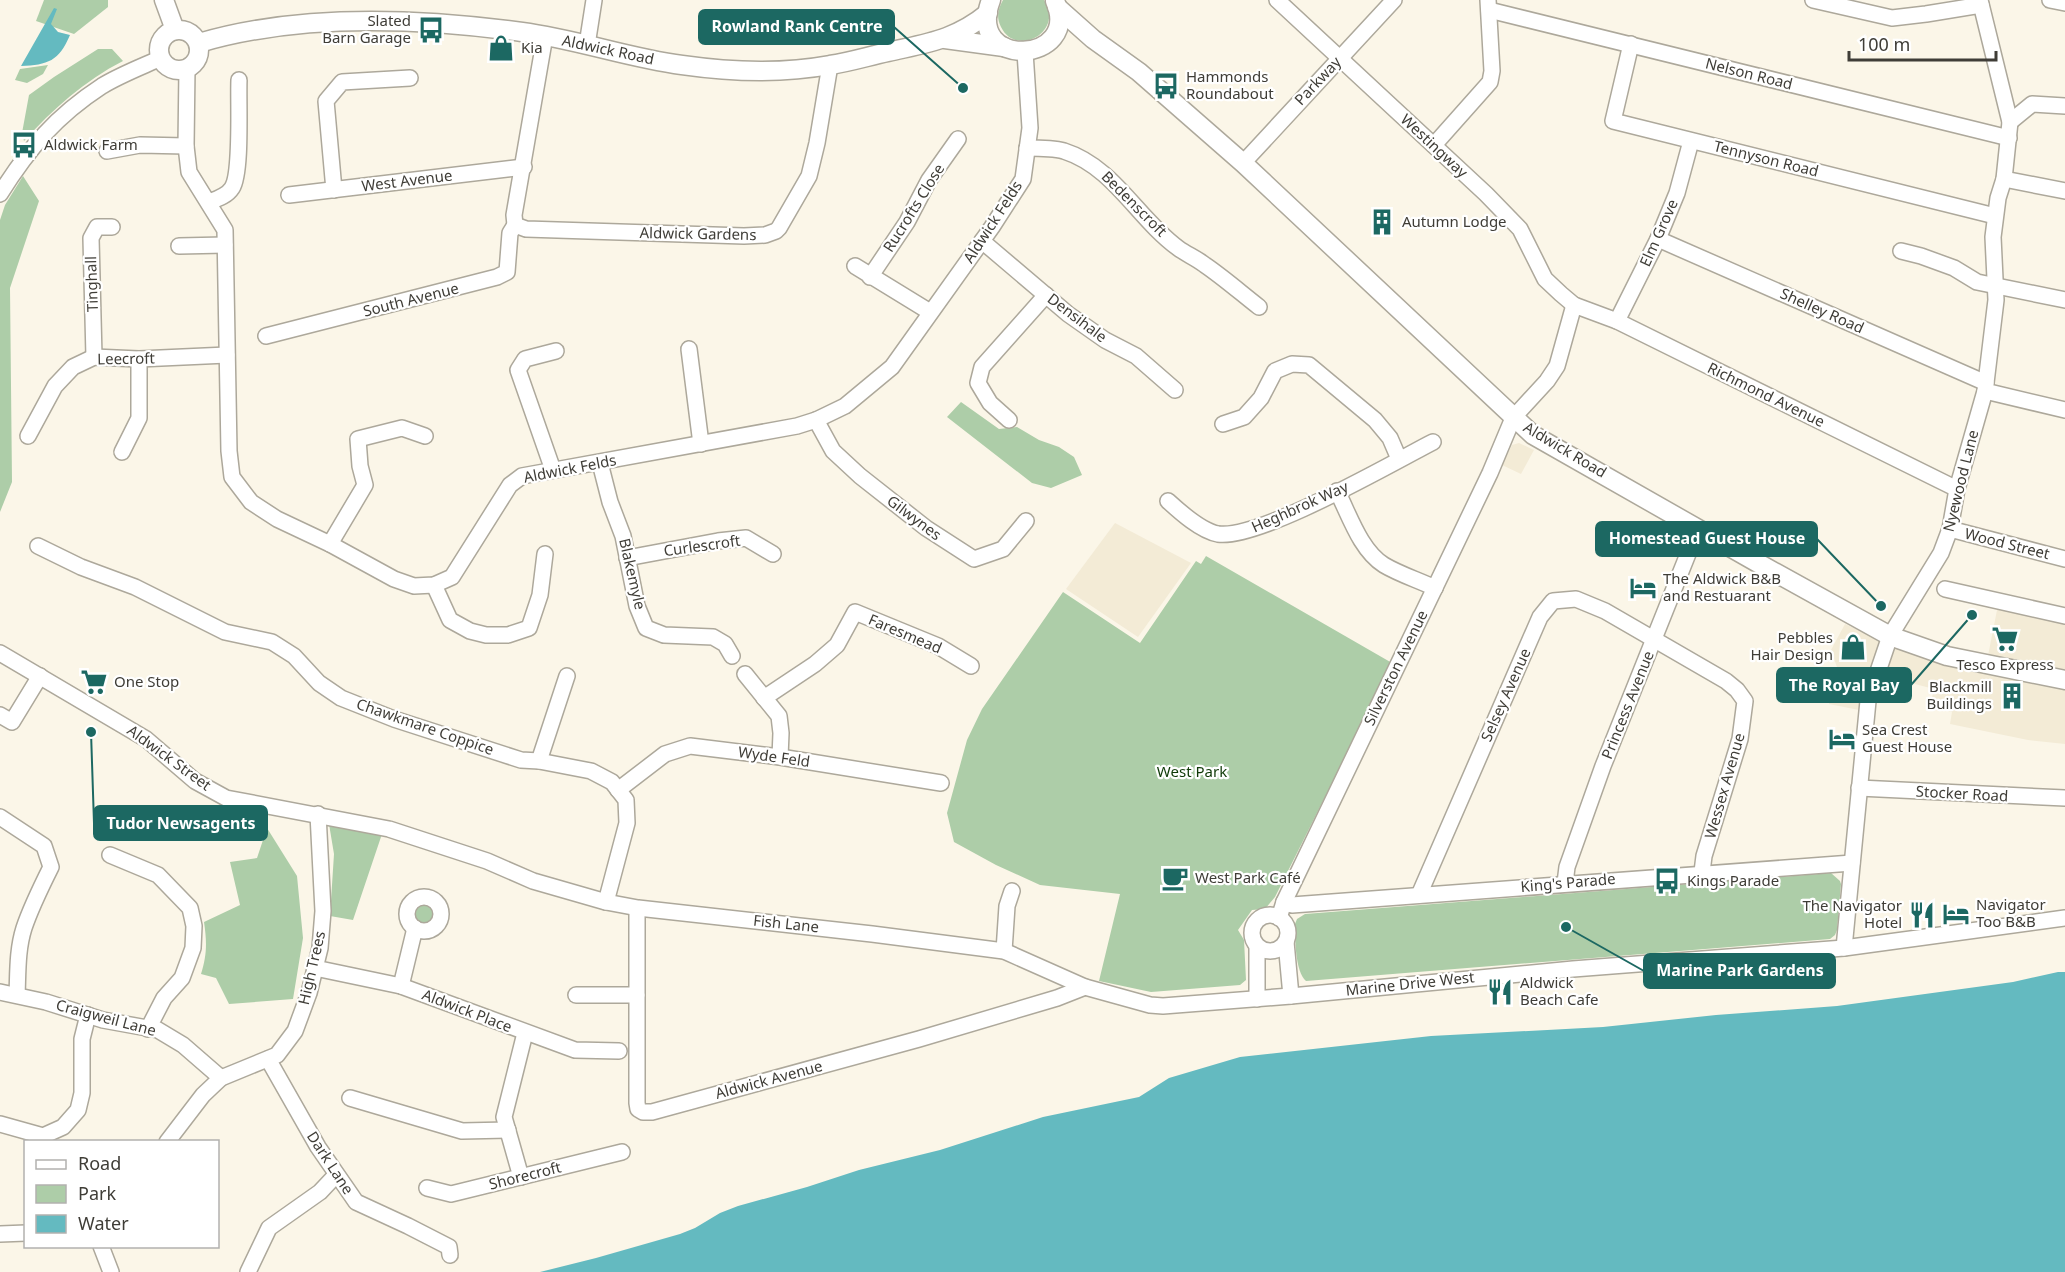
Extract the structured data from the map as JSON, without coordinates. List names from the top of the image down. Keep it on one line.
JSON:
{"streets":{"main road":["Aldwick Road"],"street":["Nelson Road","Parkway","Westingway","Tennyson Road","West Avenue","Bedenscroft","Rucrofts Close","Aldwick Felds","Elm Grove","Aldwick Gardens","Tinghall","South Avenue","Shelley Road","Densihale","Leecroft","Richmond Avenue","Nyewood Lane","Heghbrok Way","Gilwynes","Wood Street","Curlescroft","Blakemyle","Faresmead","Silverston Avenue","Selsey Avenue","Princess Avenue","Chawkmare Coppice","Wyde Feld","Aldwick Street","Wessex Avenue","Stocker Road","King's Parade","Fish Lane","High Trees","Marine Drive West","Aldwick Place","Craigweil Lane","Aldwick Avenue","Dark Lane","Shorecroft"]},"crossings":[["Aldwick Road","Parkway"],["Aldwick Road","Aldwick Gardens"],["Aldwick Road","Nyewood Lane"],["Aldwick Road","Silverston Avenue"],["Aldwick Road","Princess Avenue"],["Nelson Road","Tennyson Road"],["Nelson Road","Nyewood Lane"],["Parkway","Westingway"],["Westingway","Richmond Avenue"],["Westingway","Silverston Avenue"],["Tennyson Road","Elm Grove"],["Tennyson Road","Nyewood Lane"],["Bedenscroft","Aldwick Felds"],["Aldwick Felds","Densihale"],["Aldwick Felds","Gilwynes"],["Aldwick Felds","Blakemyle"],["Elm Grove","Shelley Road"],["Elm Grove","Richmond Avenue"],["Aldwick Gardens","South Avenue"],["Tinghall","Leecroft"],["Shelley Road","Nyewood Lane"],["Richmond Avenue","Nyewood Lane"],["Richmond Avenue","Silverston Avenue"],["Nyewood Lane","Wood Street"],["Nyewood Lane","Stocker Road"],["Nyewood Lane","King's Parade"],["Nyewood Lane","Marine Drive West"],["Curlescroft","Blakemyle"],["Silverston Avenue","King's Parade"],["Silverston Avenue","Marine Drive West"],["Selsey Avenue","Princess Avenue"],["Selsey Avenue","Wessex Avenue"],["Selsey Avenue","King's Parade"],["Princess Avenue","Wessex Avenue"],["Princess Avenue","King's Parade"],["Chawkmare Coppice","Wyde Feld"],["Aldwick Street","Fish Lane"],["Aldwick Street","High Trees"],["Wessex Avenue","King's Parade"],["Fish Lane","High Trees"],["Fish Lane","Marine Drive West"],["Fish Lane","Aldwick Avenue"],["High Trees","Aldwick Place"],["High Trees","Craigweil Lane"],["High Trees","Dark Lane"]],"parks":["West Park"],"places":{"bus stop":["Slated Barn Garage","Hammonds Roundabout","Aldwick Farm","Kings Parade"],"shop":["Kia","Pebbles Hair Design"],"other":["Rowland Rank Centre","Homestead Guest House","The Royal Bay","Tudor Newsagents","Marine Park Gardens"],"building":["Autumn Lodge","Blackmill Buildings"],"hotel":["The Aldwick B&B and Restuarant","Sea Crest Guest House","Navigator Too B&B"],"supermarket":["Tesco Express","One Stop"],"cafe":["West Park Café"],"restaurant":["The Navigator Hotel","Aldwick Beach Cafe"]},"legend":["Road","Park","Water"],"scale_bar":"100 m"}
